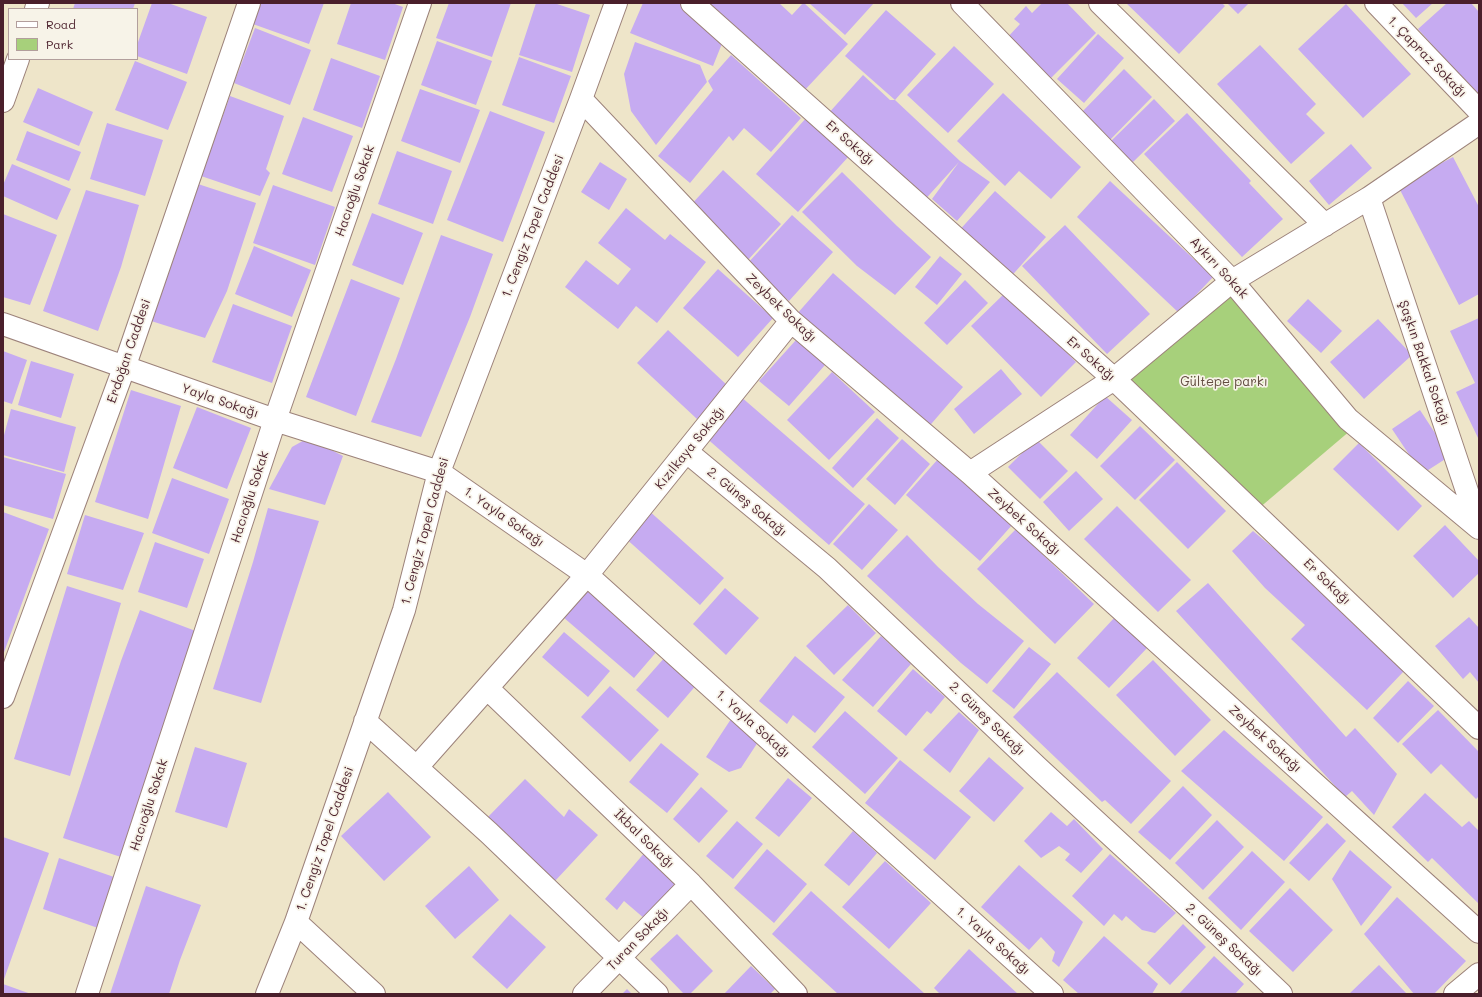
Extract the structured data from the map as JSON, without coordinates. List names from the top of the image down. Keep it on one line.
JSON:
{"streets":{"street":["1. Çapraz Sokağı","Er Sokağı","Hacıoğlu Sokak","1. Cengiz Topel Caddesi","Aykırı Sokak","Zeybek Sokağı","Erdoğan Caddesi","Şaşkın Bakkal Sokağı","Yayla Sokağı","Kızılkaya Sokağı","2. Güneş Sokağı","1. Yayla Sokağı","İkbal Sokağı","Turan Sokağı"]},"crossings":[["Hacıoğlu Sokak","Yayla Sokağı"],["1. Cengiz Topel Caddesi","Zeybek Sokağı"],["1. Cengiz Topel Caddesi","Yayla Sokağı"],["1. Cengiz Topel Caddesi","1. Yayla Sokağı"],["Aykırı Sokak","Şaşkın Bakkal Sokağı"],["Zeybek Sokağı","Kızılkaya Sokağı"],["Erdoğan Caddesi","Yayla Sokağı"],["Yayla Sokağı","1. Yayla Sokağı"],["Kızılkaya Sokağı","2. Güneş Sokağı"],["Kızılkaya Sokağı","1. Yayla Sokağı"],["Kızılkaya Sokağı","İkbal Sokağı"],["İkbal Sokağı","Turan Sokağı"]],"parks":["Gültepe parkı"],"legend":["Road","Park"]}
